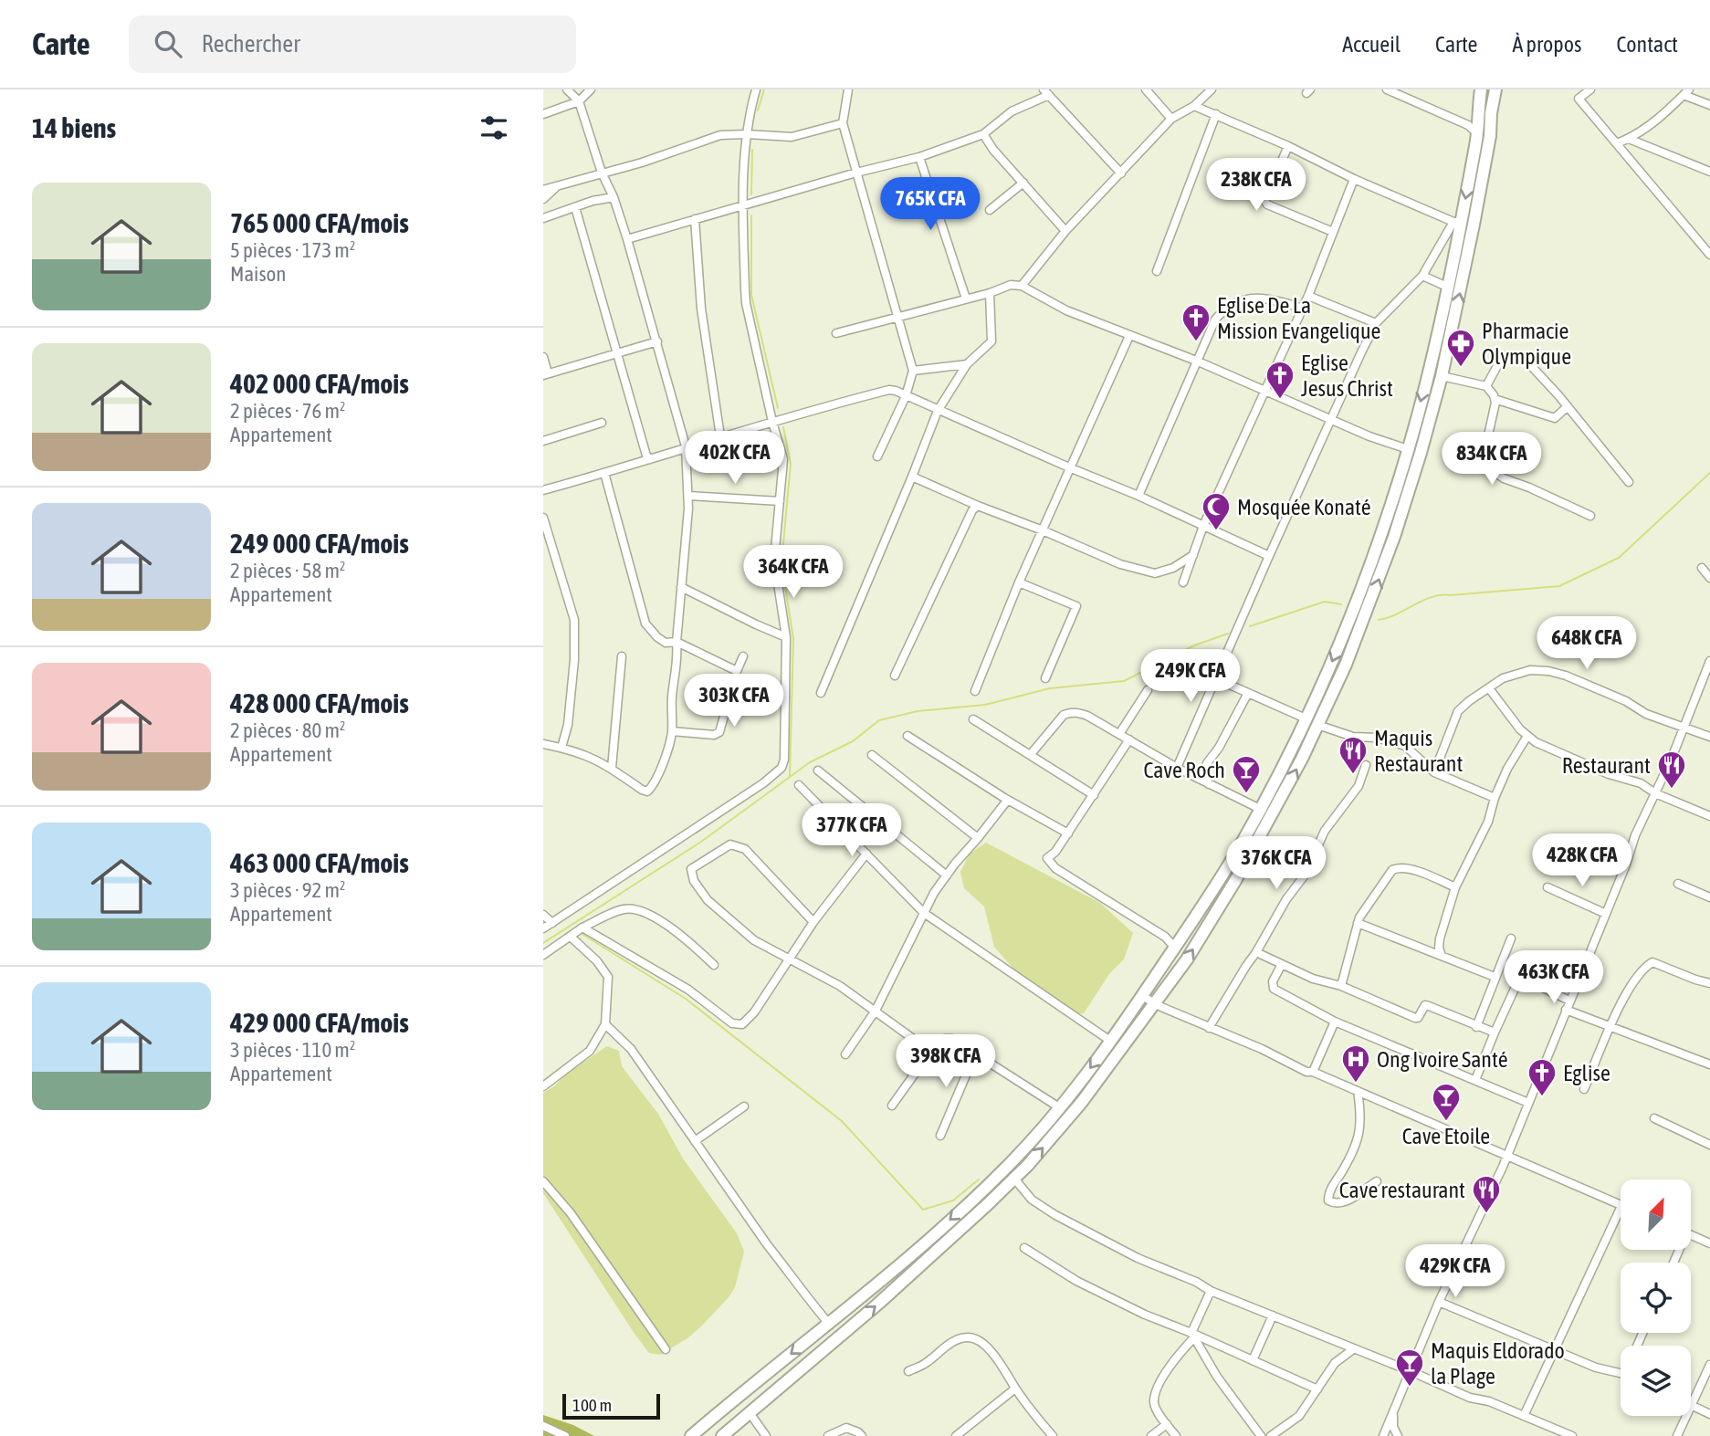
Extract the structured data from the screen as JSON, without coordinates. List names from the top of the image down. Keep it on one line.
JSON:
{"places":{"church":["Eglise De La Mission Evangelique","Eglise Jesus Christ","Eglise"],"pharmacy":["Pharmacie Olympique"],"mosque":["Mosquée Konaté"],"restaurant":["Maquis Restaurant","Restaurant","Cave restaurant"],"bar":["Cave Roch","Cave Etoile","Maquis Eldorado la Plage"],"hospital":["Ong Ivoire Santé"]},"scale_bar":"100 m","north":"top right","page":{"header":"Carte","search":"Rechercher","nav":["Accueil","Carte","À propos","Contact"],"heading":"14 biens","price":["238K CFA","765K CFA","402K CFA","834K CFA","364K CFA","648K CFA","249K CFA","303K CFA","377K CFA","428K CFA","376K CFA","463K CFA","398K CFA","429K CFA"],"list":[{"name":"765 000 CFA/mois","note":"5 pièces · 173 m² · Maison"},{"name":"402 000 CFA/mois","note":"2 pièces · 76 m² · Appartement"},{"name":"249 000 CFA/mois","note":"2 pièces · 58 m² · Appartement"},{"name":"428 000 CFA/mois","note":"2 pièces · 80 m² · Appartement"},{"name":"463 000 CFA/mois","note":"3 pièces · 92 m² · Appartement"},{"name":"429 000 CFA/mois","note":"3 pièces · 110 m² · Appartement"}],"scale":"100 m"}}
